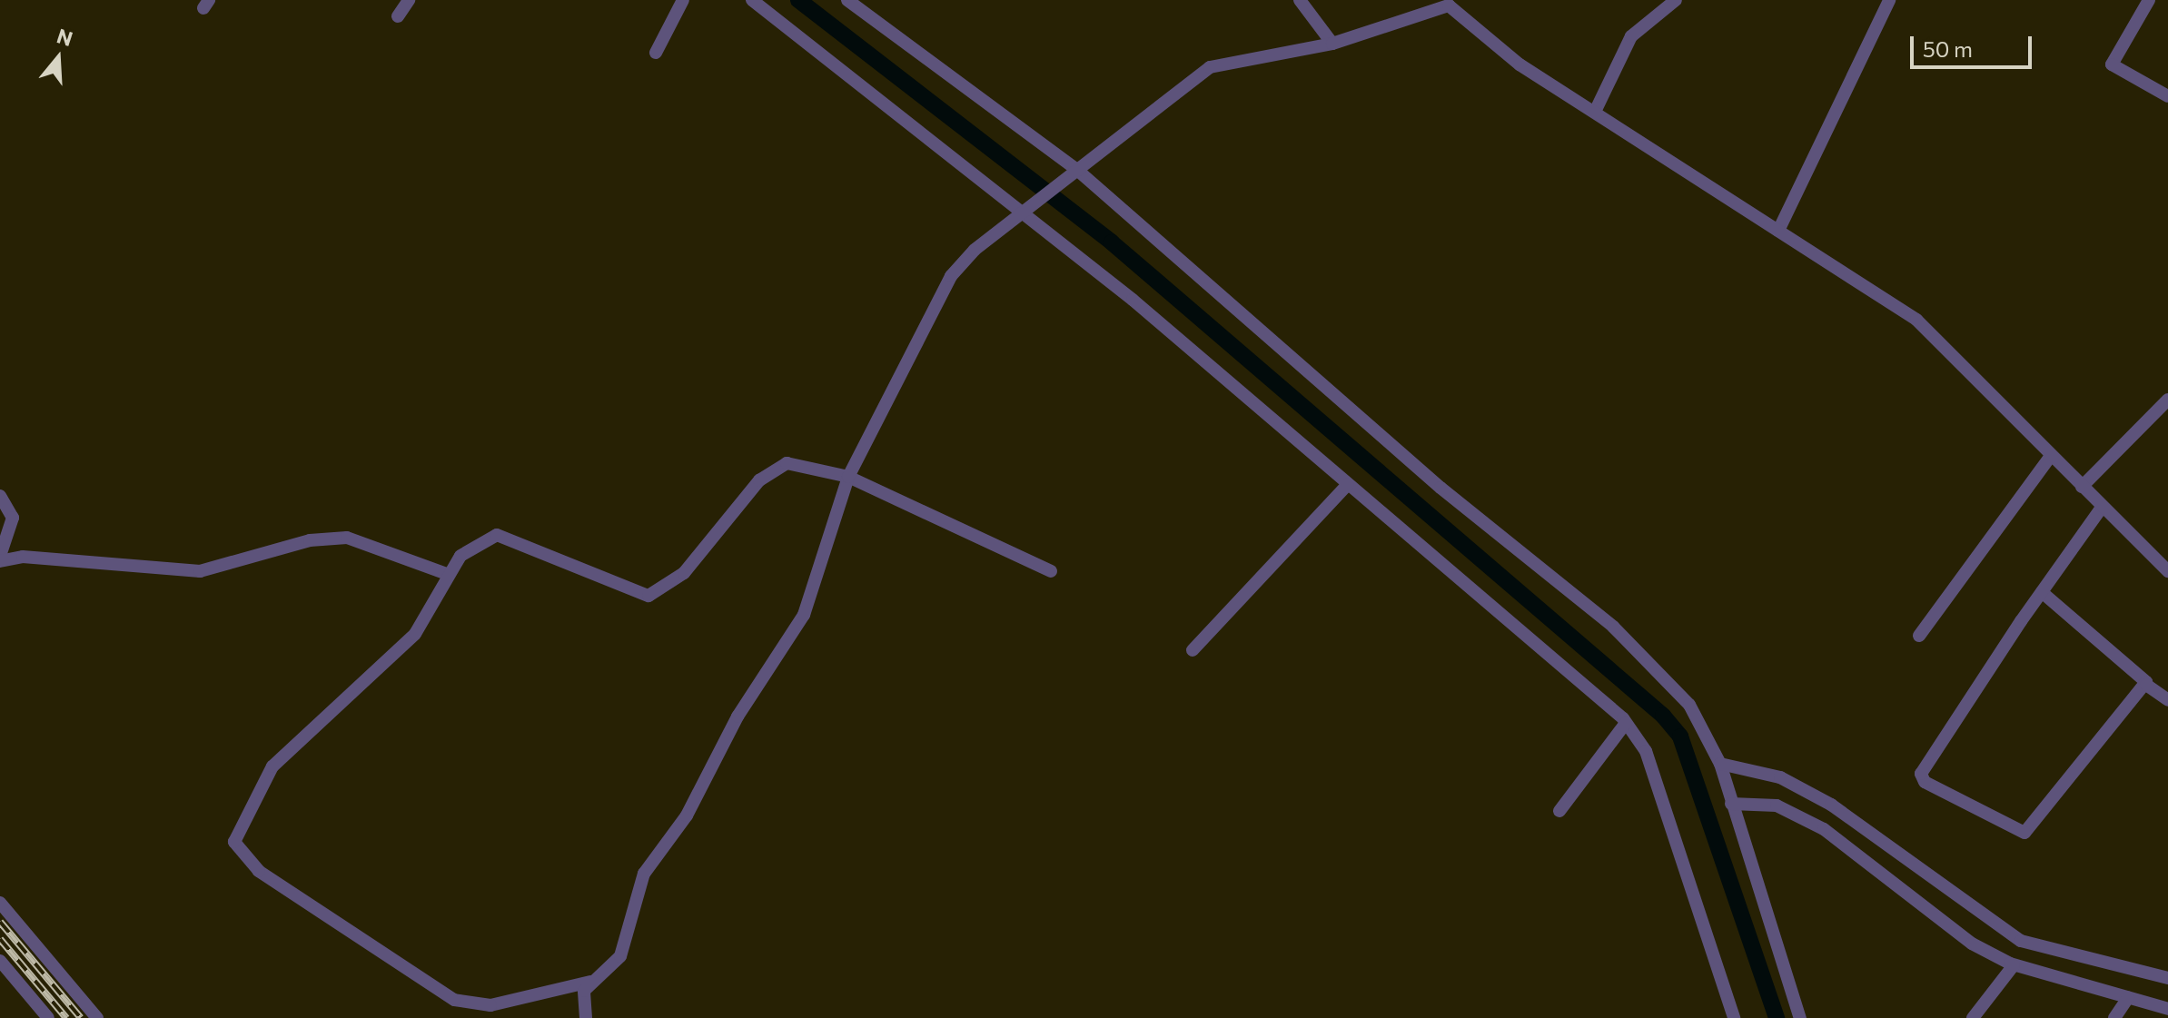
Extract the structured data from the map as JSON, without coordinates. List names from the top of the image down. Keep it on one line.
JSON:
{"scale_bar":"50 m","north":"top"}
